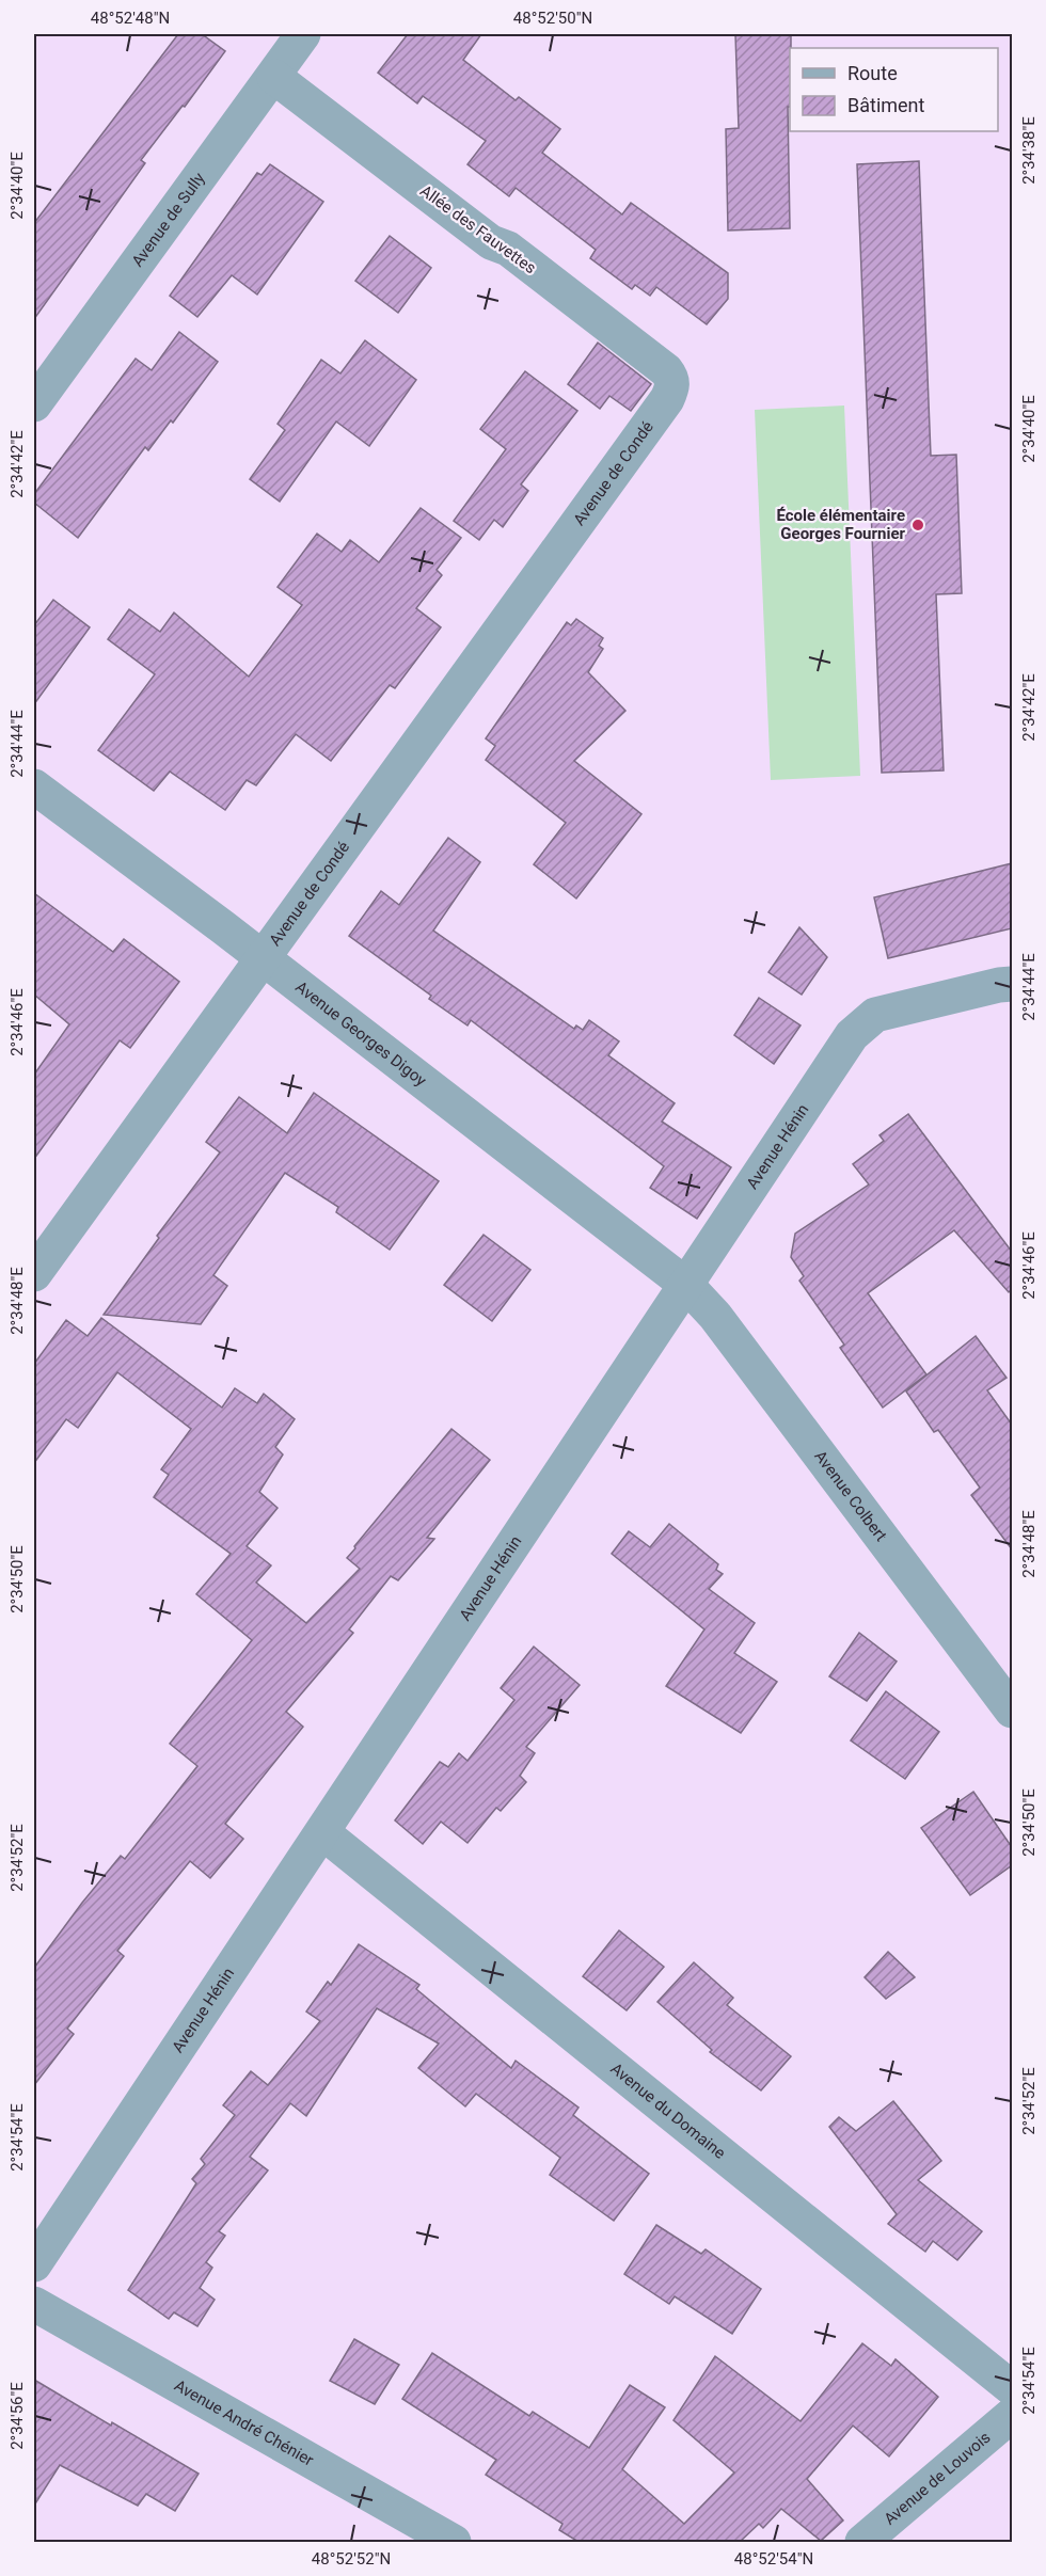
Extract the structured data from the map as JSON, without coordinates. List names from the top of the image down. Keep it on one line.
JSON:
{"streets":{"street":["Avenue de Sully","Allée des Fauvettes","Avenue de Condé","Avenue Georges Digoy","Avenue Hénin","Avenue Colbert","Avenue du Domaine","Avenue André Chénier","Avenue de Louvois"]},"crossings":[["Avenue de Sully","Allée des Fauvettes"],["Allée des Fauvettes","Avenue de Condé"],["Avenue de Condé","Avenue Georges Digoy"],["Avenue Georges Digoy","Avenue Hénin"],["Avenue Georges Digoy","Avenue Colbert"],["Avenue Hénin","Avenue Colbert"],["Avenue Hénin","Avenue du Domaine"]],"places":["École élémentaire Georges Fournier"],"legend":["Route","Bâtiment"],"coordinates":["48°52'48\"N","48°52'50\"N","2°34'38\"E","2°34'40\"E","2°34'42\"E","2°34'44\"E","2°34'46\"E","2°34'48\"E","2°34'50\"E","2°34'52\"E","2°34'54\"E","2°34'56\"E","48°52'52\"N","48°52'54\"N"]}
